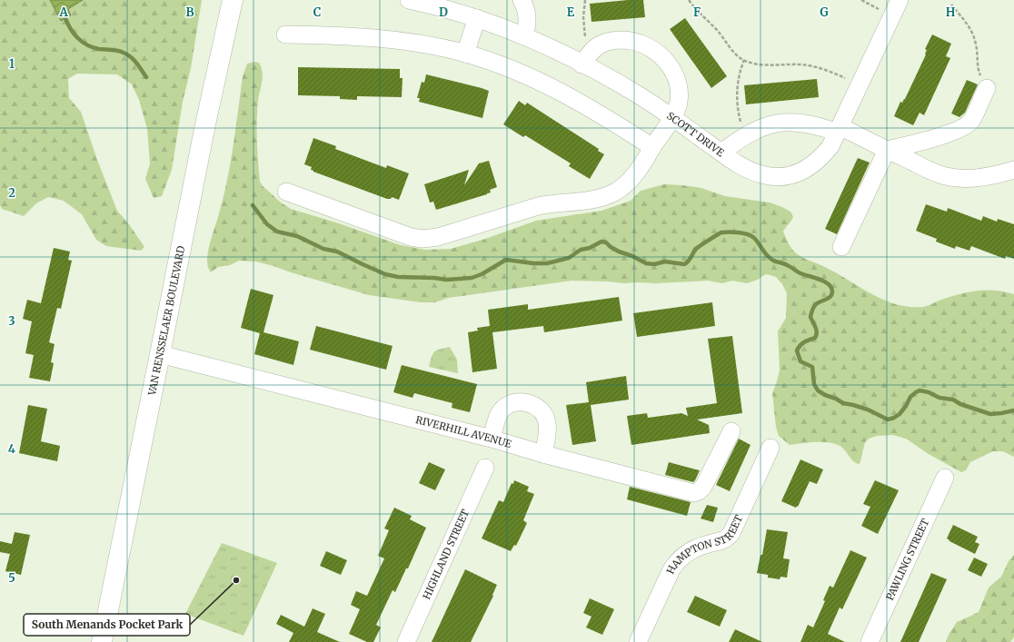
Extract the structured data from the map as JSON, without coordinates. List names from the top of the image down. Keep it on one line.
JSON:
{"streets":{"main road":["VAN RENSSELAER BOULEVARD"],"street":["SCOTT DRIVE","RIVERHILL AVENUE","HAMPTON STREET","HIGHLAND STREET","PAWLING STREET"]},"crossings":[["VAN RENSSELAER BOULEVARD","RIVERHILL AVENUE"]],"places":["South Menands Pocket Park"],"grid":{"columns":["A","B","C","D","E","F","G","H"],"rows":["1","2","3","4","5"]}}
